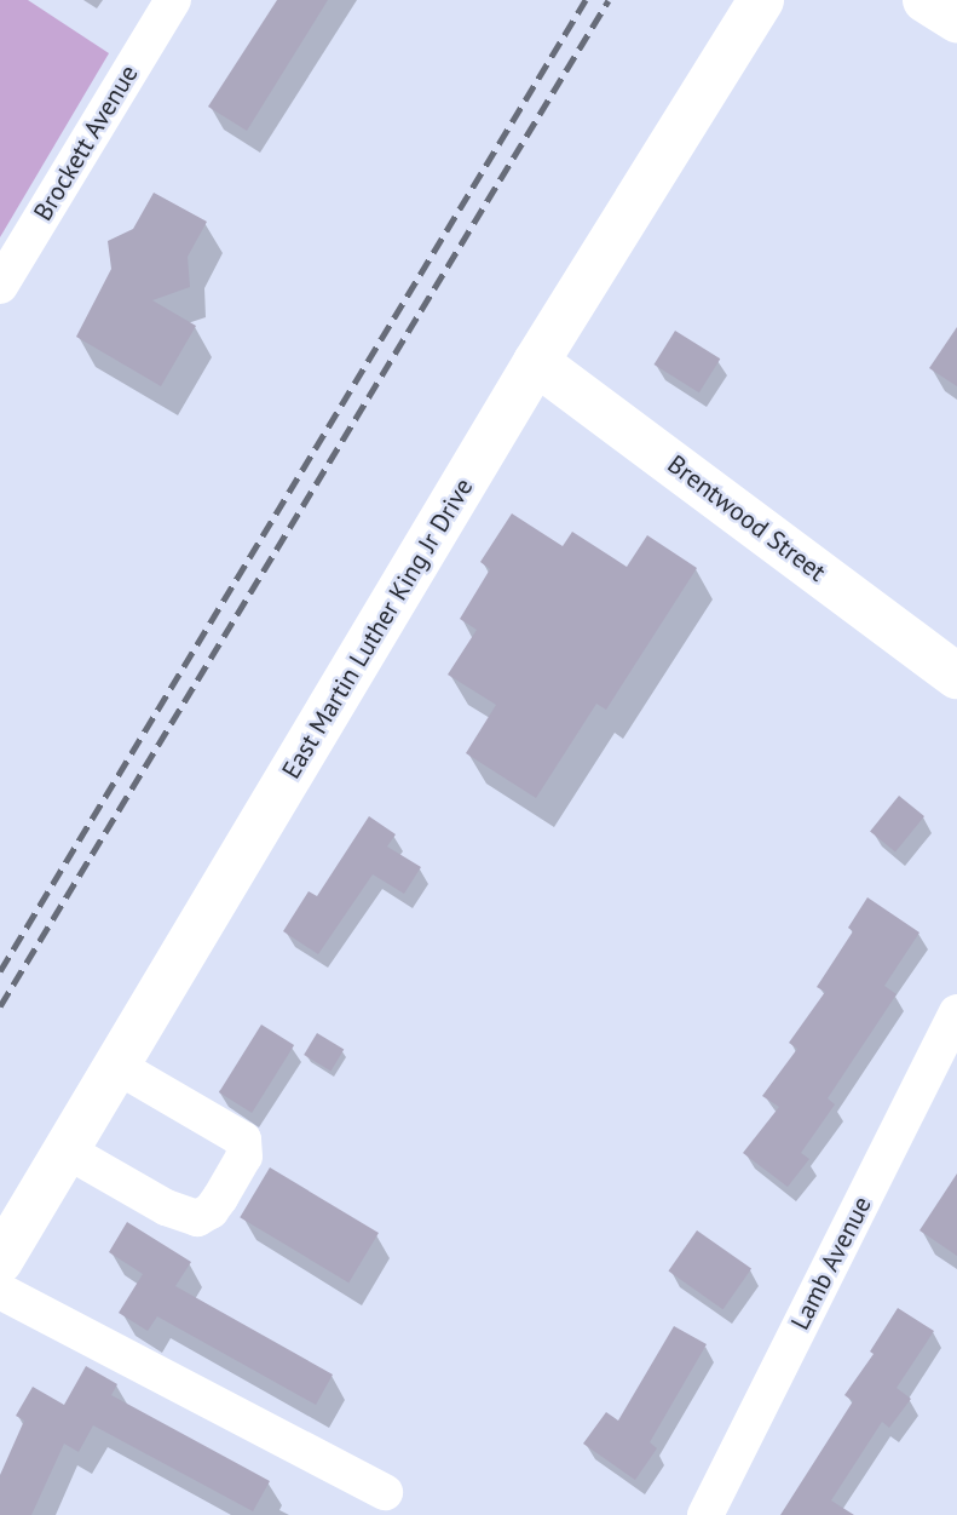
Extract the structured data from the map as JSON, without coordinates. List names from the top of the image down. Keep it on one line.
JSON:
{"streets":{"main road":["Brentwood Street","East Martin Luther King Jr Drive"],"street":["Brockett Avenue","Lamb Avenue"]},"crossings":[["Brentwood Street","East Martin Luther King Jr Drive"]]}
